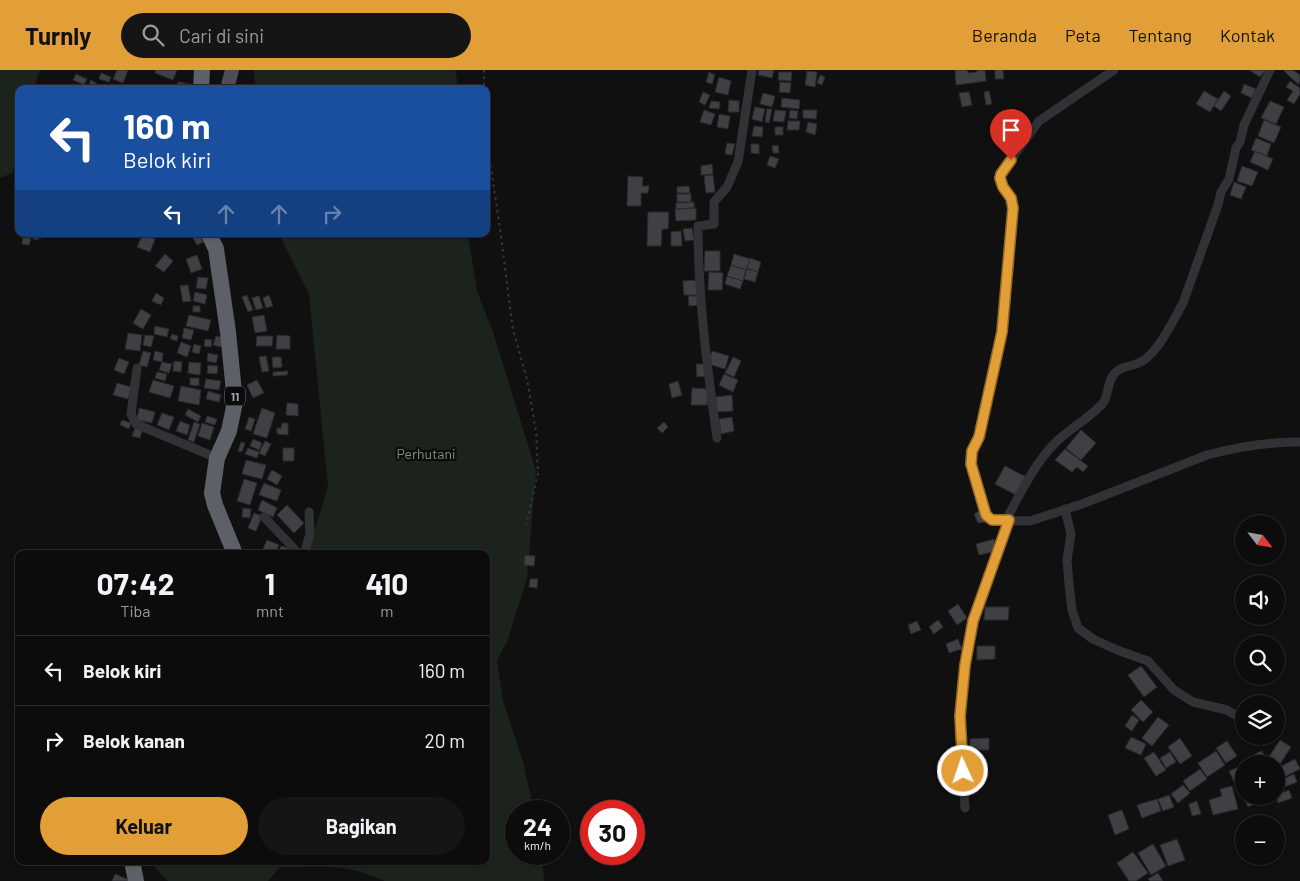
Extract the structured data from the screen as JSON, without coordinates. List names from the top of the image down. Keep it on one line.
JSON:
{"streets":{"highway":["11"]},"parks":["Perhutani"],"north":"bottom right","page":{"header":"Turnly","search":"Cari di sini","nav":["Beranda","Peta","Tentang","Kontak"],"turn":["160 m","Belok kiri"],"map_buttons":["+","−"],"eta":["07:42","Tiba","1","mnt","410","m"],"list":[{"name":"Belok kiri","value":"160 m"},{"name":"Belok kanan","value":"20 m"}],"buttons":["Keluar","Bagikan"],"speed":"24 km/h","limit":"30"}}
